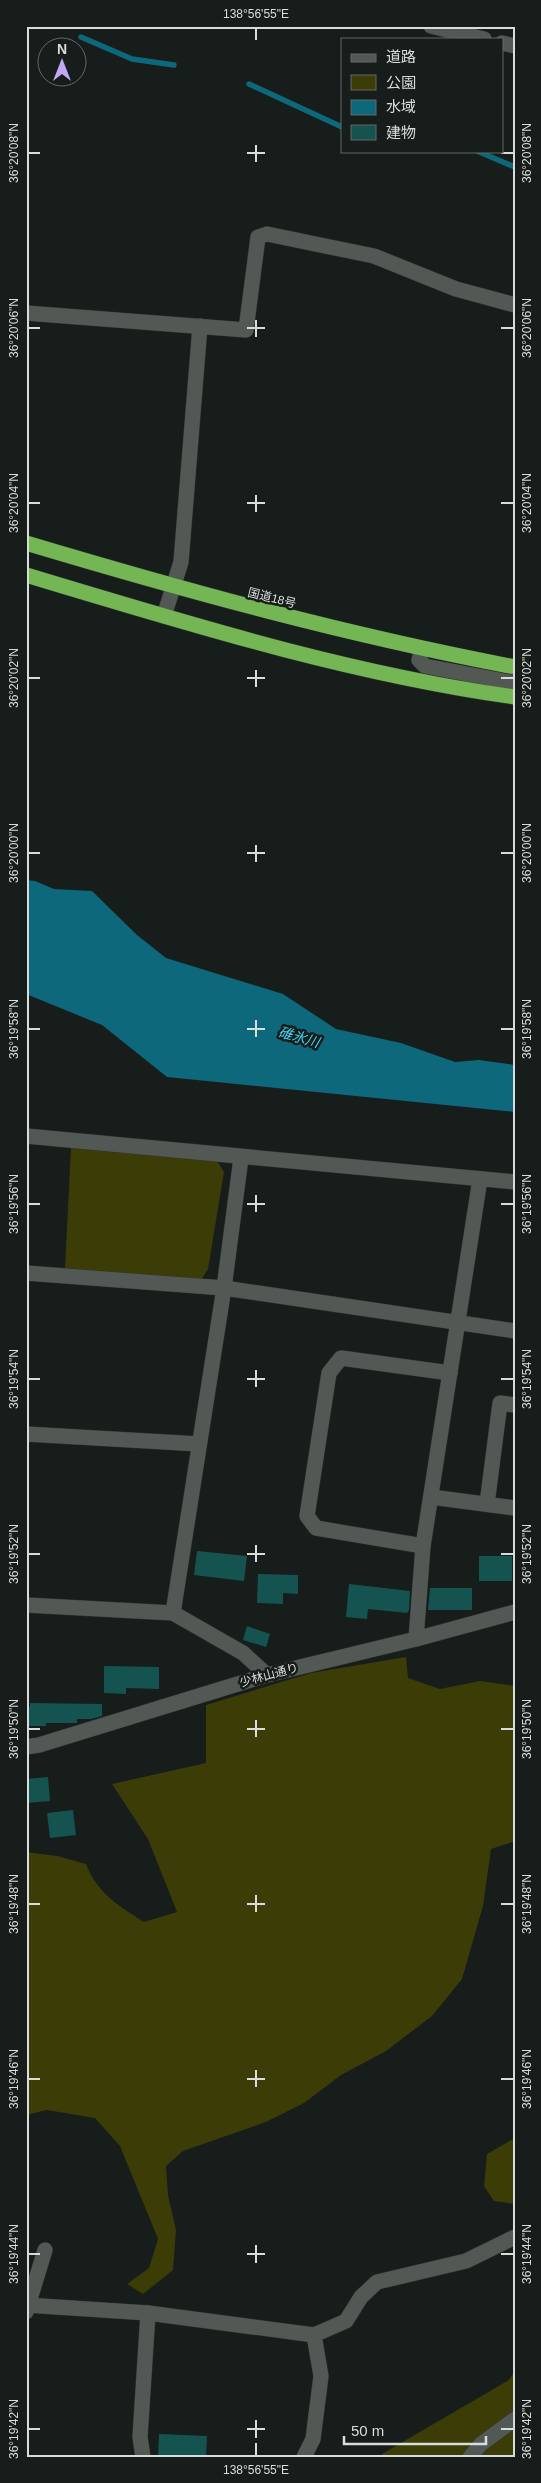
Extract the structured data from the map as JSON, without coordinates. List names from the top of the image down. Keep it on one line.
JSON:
{"streets":{"highway":["国道18号"],"street":["少林山通り"]},"water":["碓氷川"],"legend":["道路","公園","水域","建物"],"scale_bar":"50 m","north":"top","coordinates":["138°56'55\"E","36°20'08\"N","36°20'06\"N","36°20'04\"N","36°20'02\"N","36°20'00\"N","36°19'58\"N","36°19'56\"N","36°19'54\"N","36°19'52\"N","36°19'50\"N","36°19'48\"N","36°19'46\"N","36°19'44\"N","36°19'42\"N"]}
